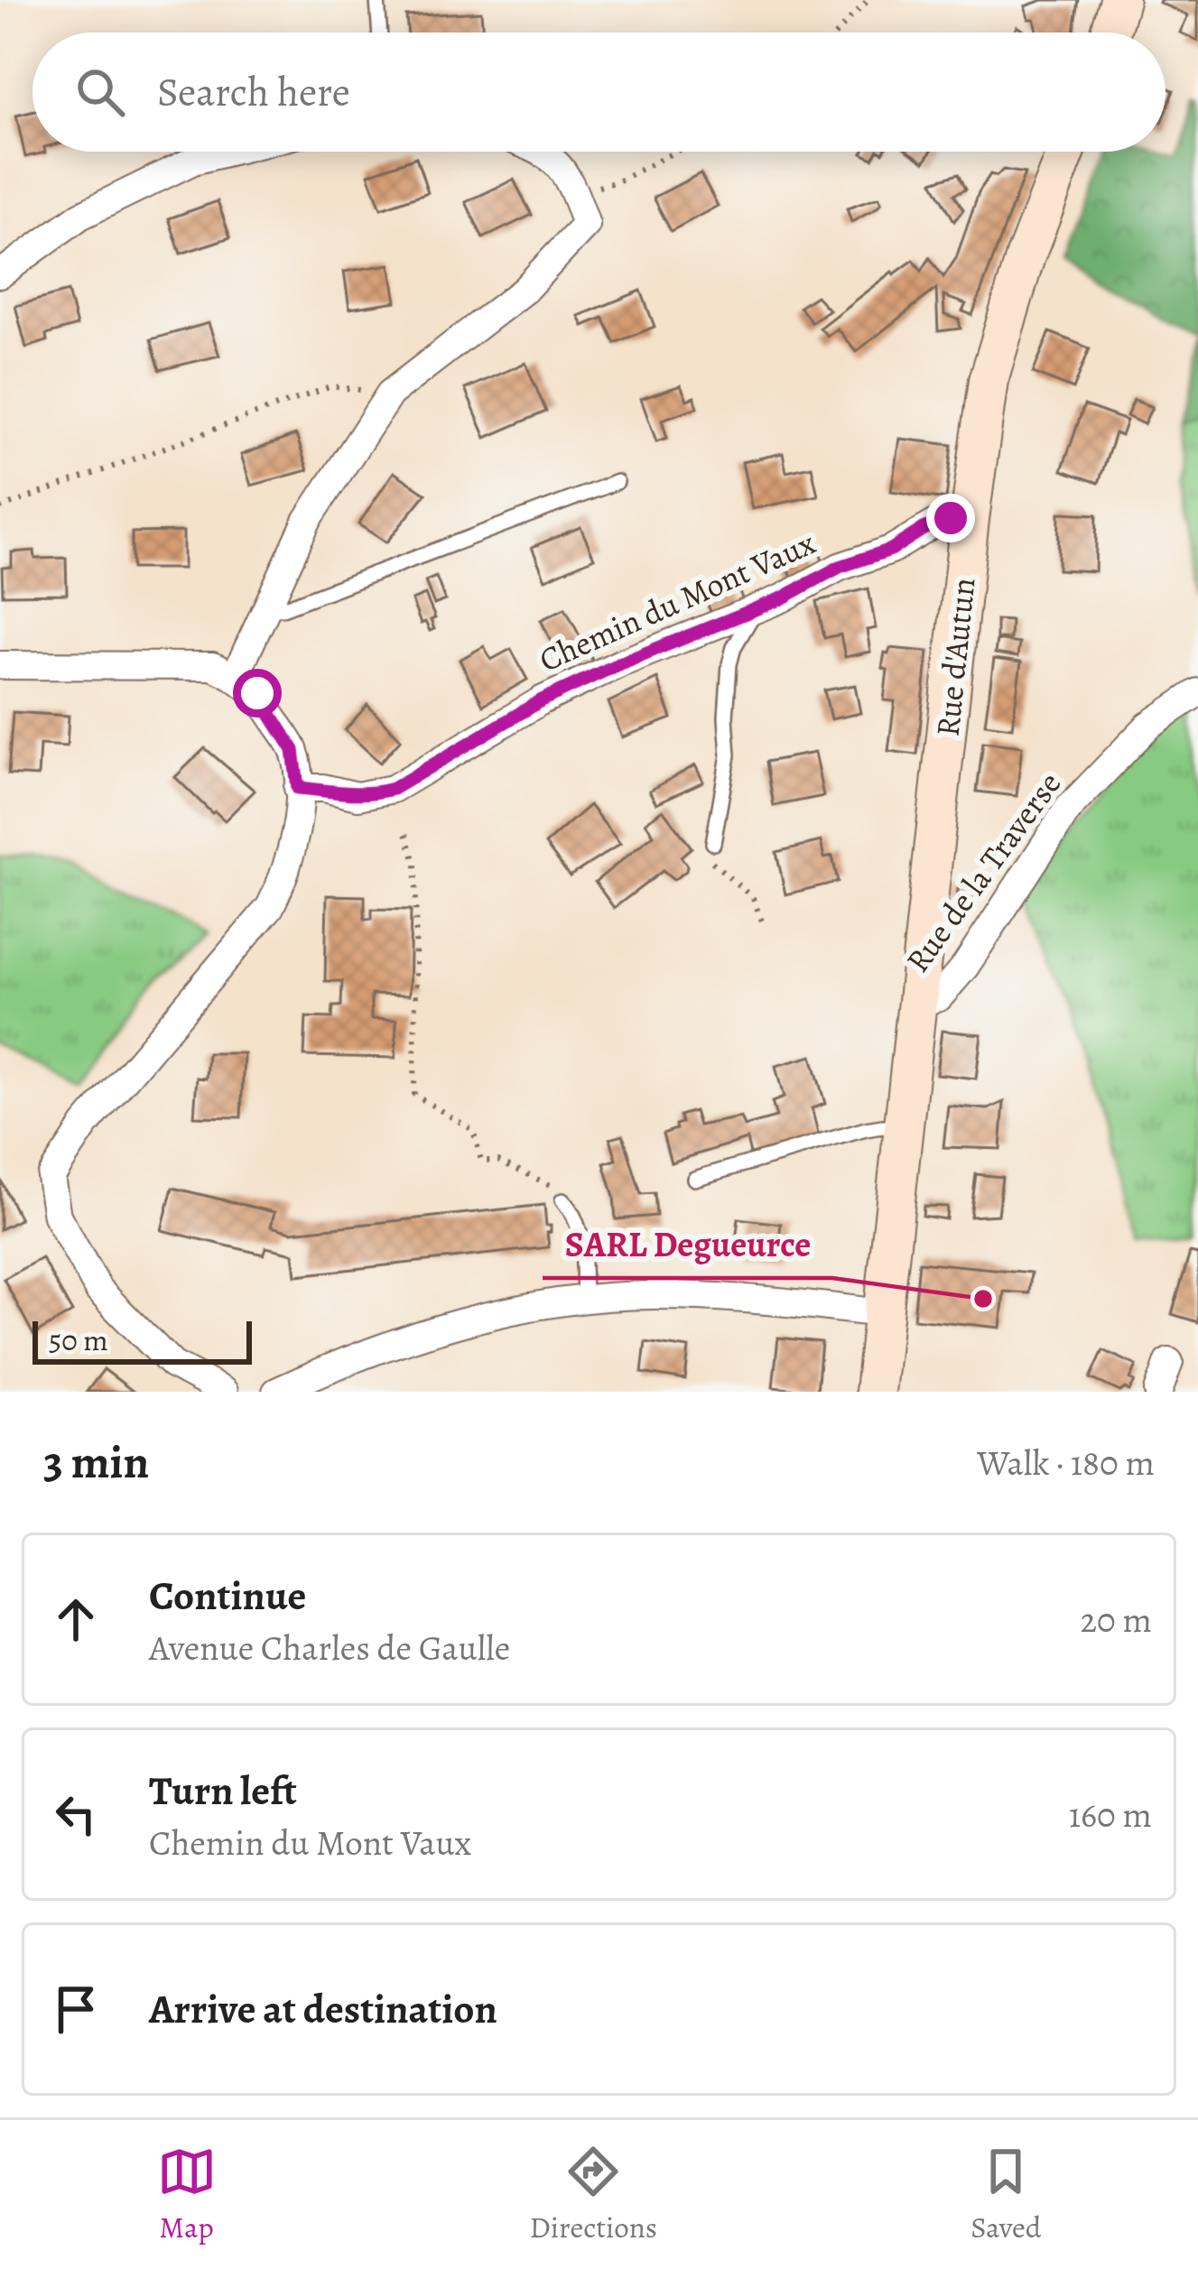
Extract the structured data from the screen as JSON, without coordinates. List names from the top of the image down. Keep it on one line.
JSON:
{"streets":{"main road":["Rue d'Autun"],"street":["Chemin du Mont Vaux","Rue de la Traverse"]},"crossings":[["Chemin du Mont Vaux","Rue d'Autun"],["Rue d'Autun","Rue de la Traverse"]],"places":["SARL Degueurce"],"scale_bar":"50 m","page":{"search":"Search here","scale":"50 m","heading":["3 min","Walk · 180 m"],"list":[["Continue","Avenue Charles de Gaulle","20 m"],["Turn left","Chemin du Mont Vaux","160 m"],"Arrive at destination"],"nav":["Map","Directions","Saved"]}}
